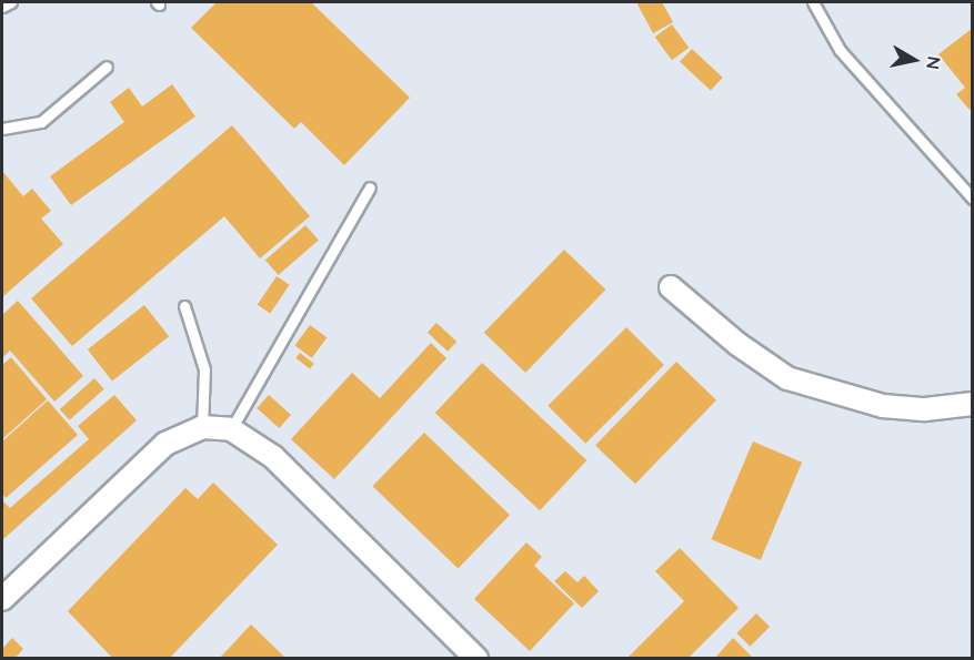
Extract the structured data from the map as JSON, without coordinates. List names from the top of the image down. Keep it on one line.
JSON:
{"north":"right"}
